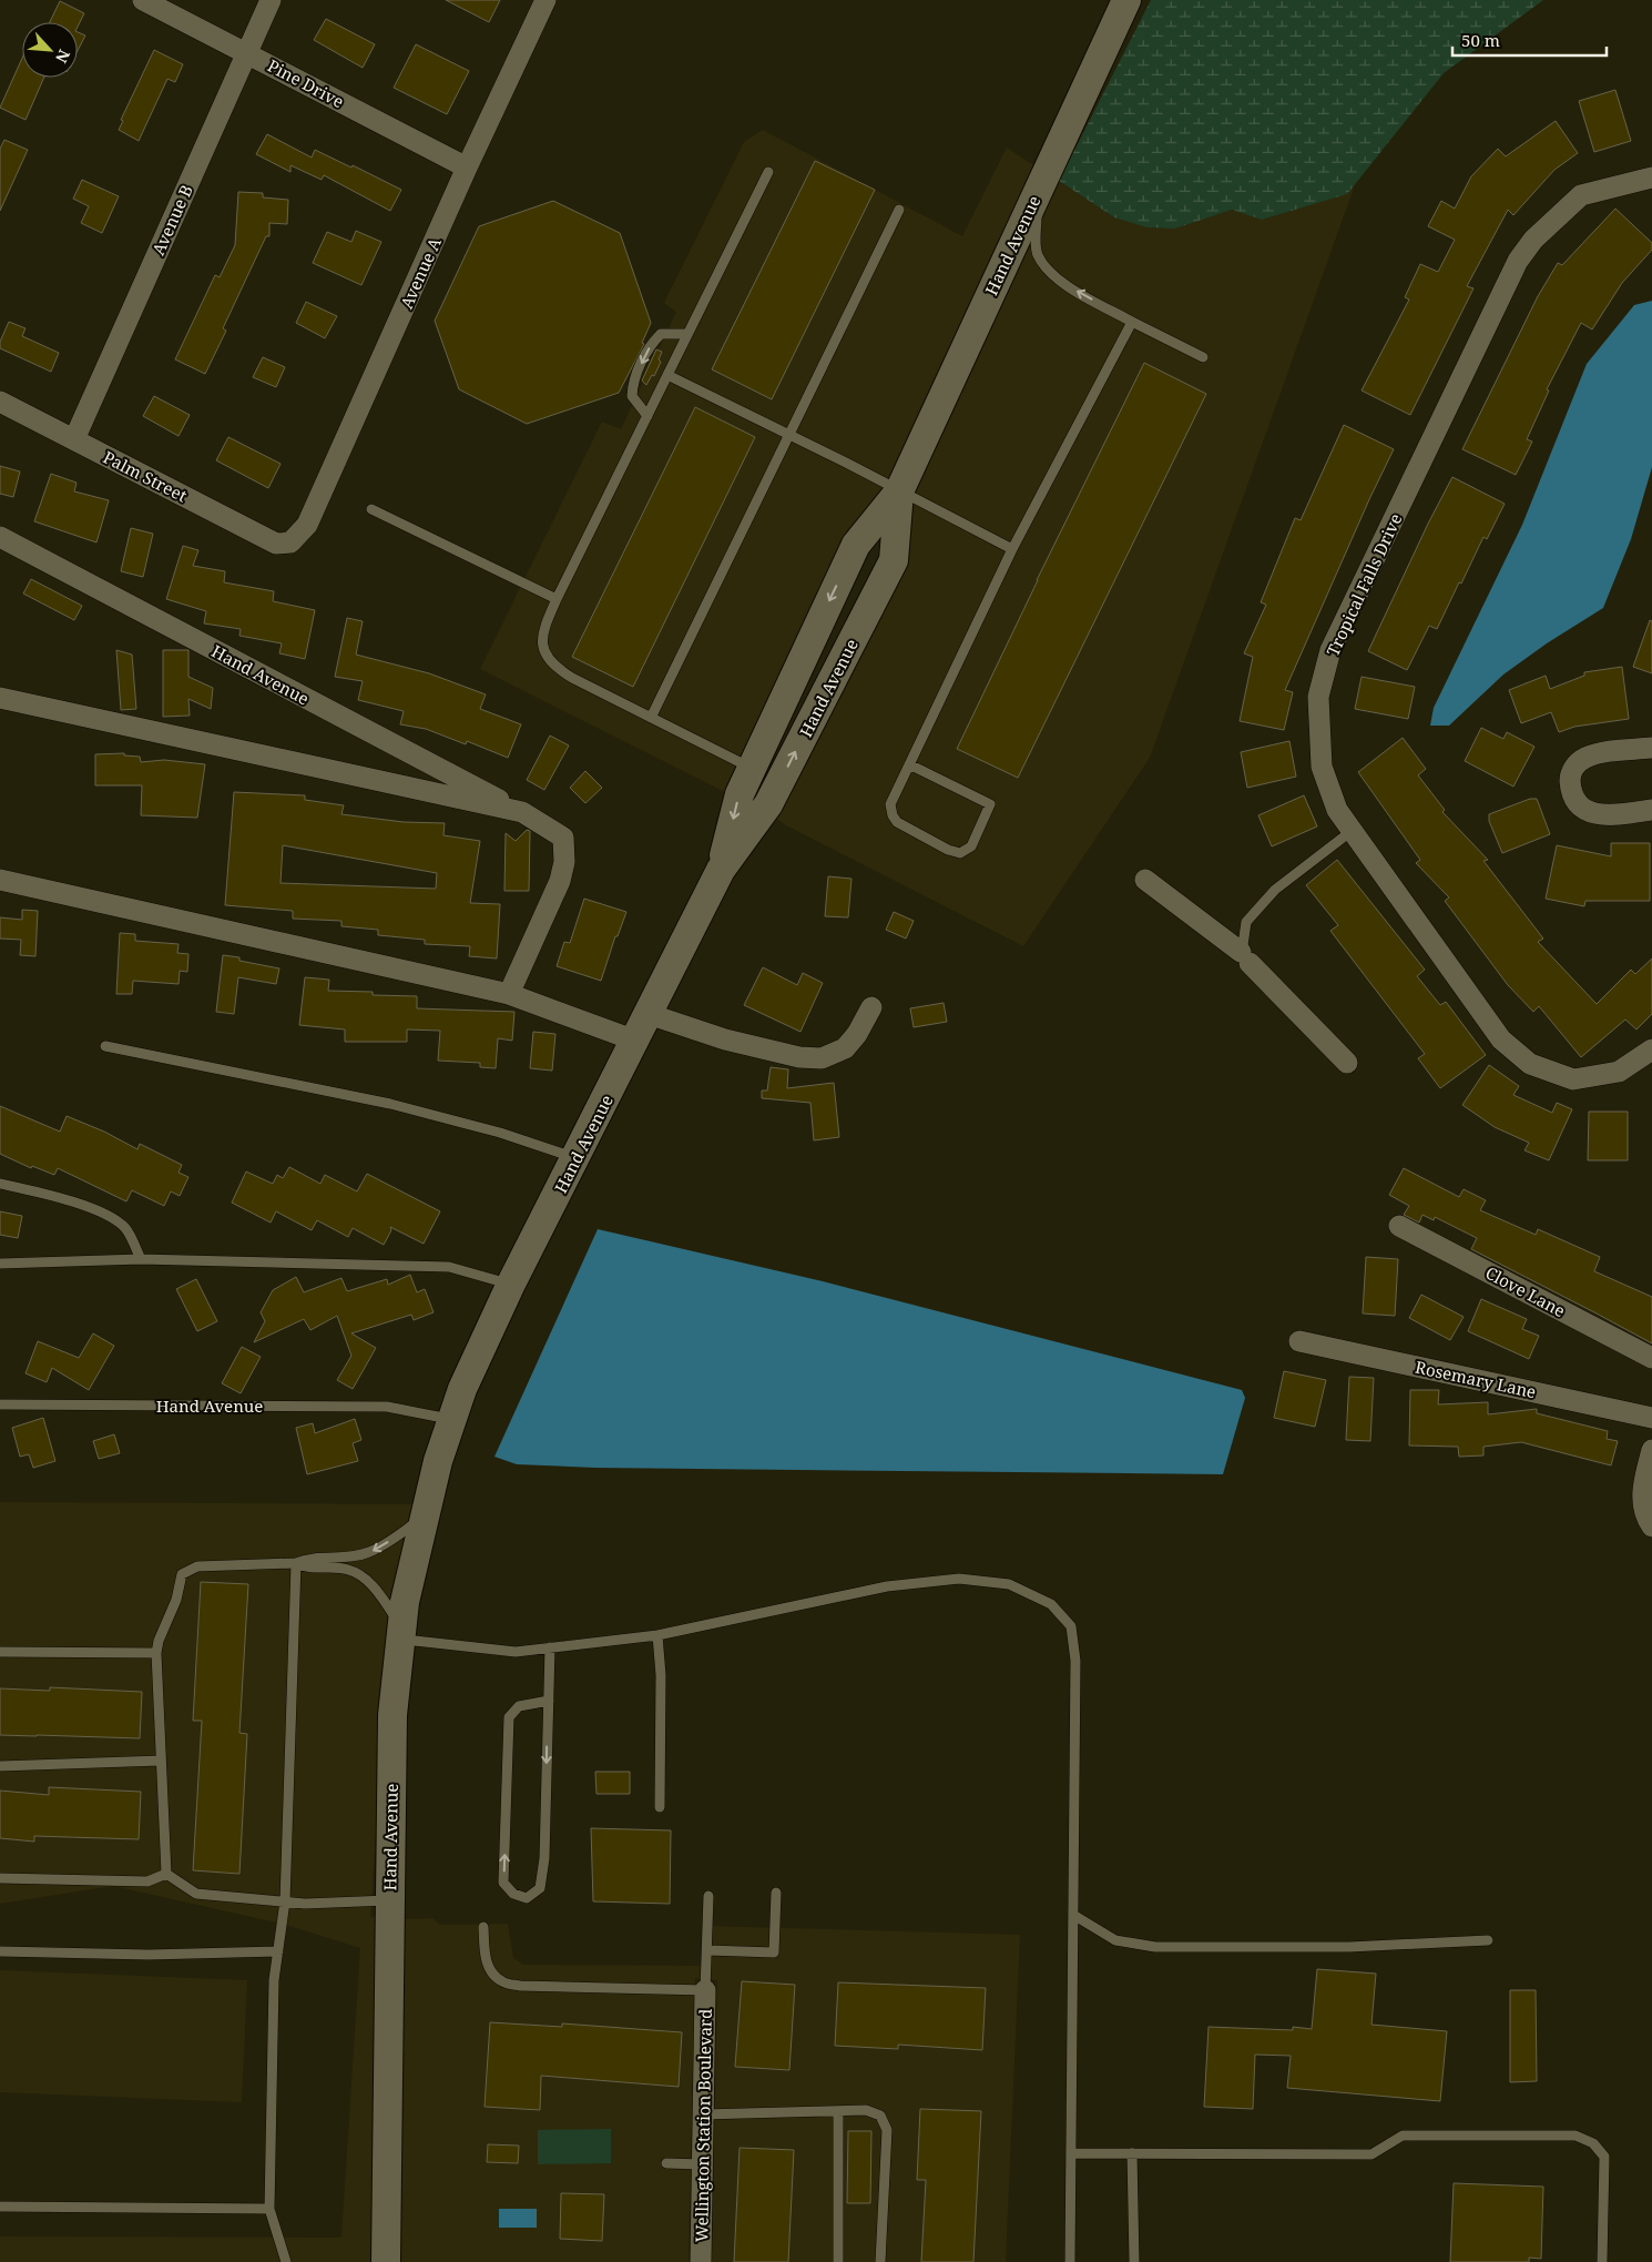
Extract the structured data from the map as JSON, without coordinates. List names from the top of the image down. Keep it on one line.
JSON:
{"streets":{"street":["Pine Drive","Avenue B","Hand Avenue","Avenue A","Palm Street","Tropical Falls Drive","Clove Lane","Rosemary Lane","Wellington Station Boulevard"]},"crossings":[["Pine Drive","Avenue B"],["Pine Drive","Avenue A"],["Avenue B","Palm Street"],["Avenue A","Palm Street"]],"scale_bar":"50 m","north":"bottom right"}
